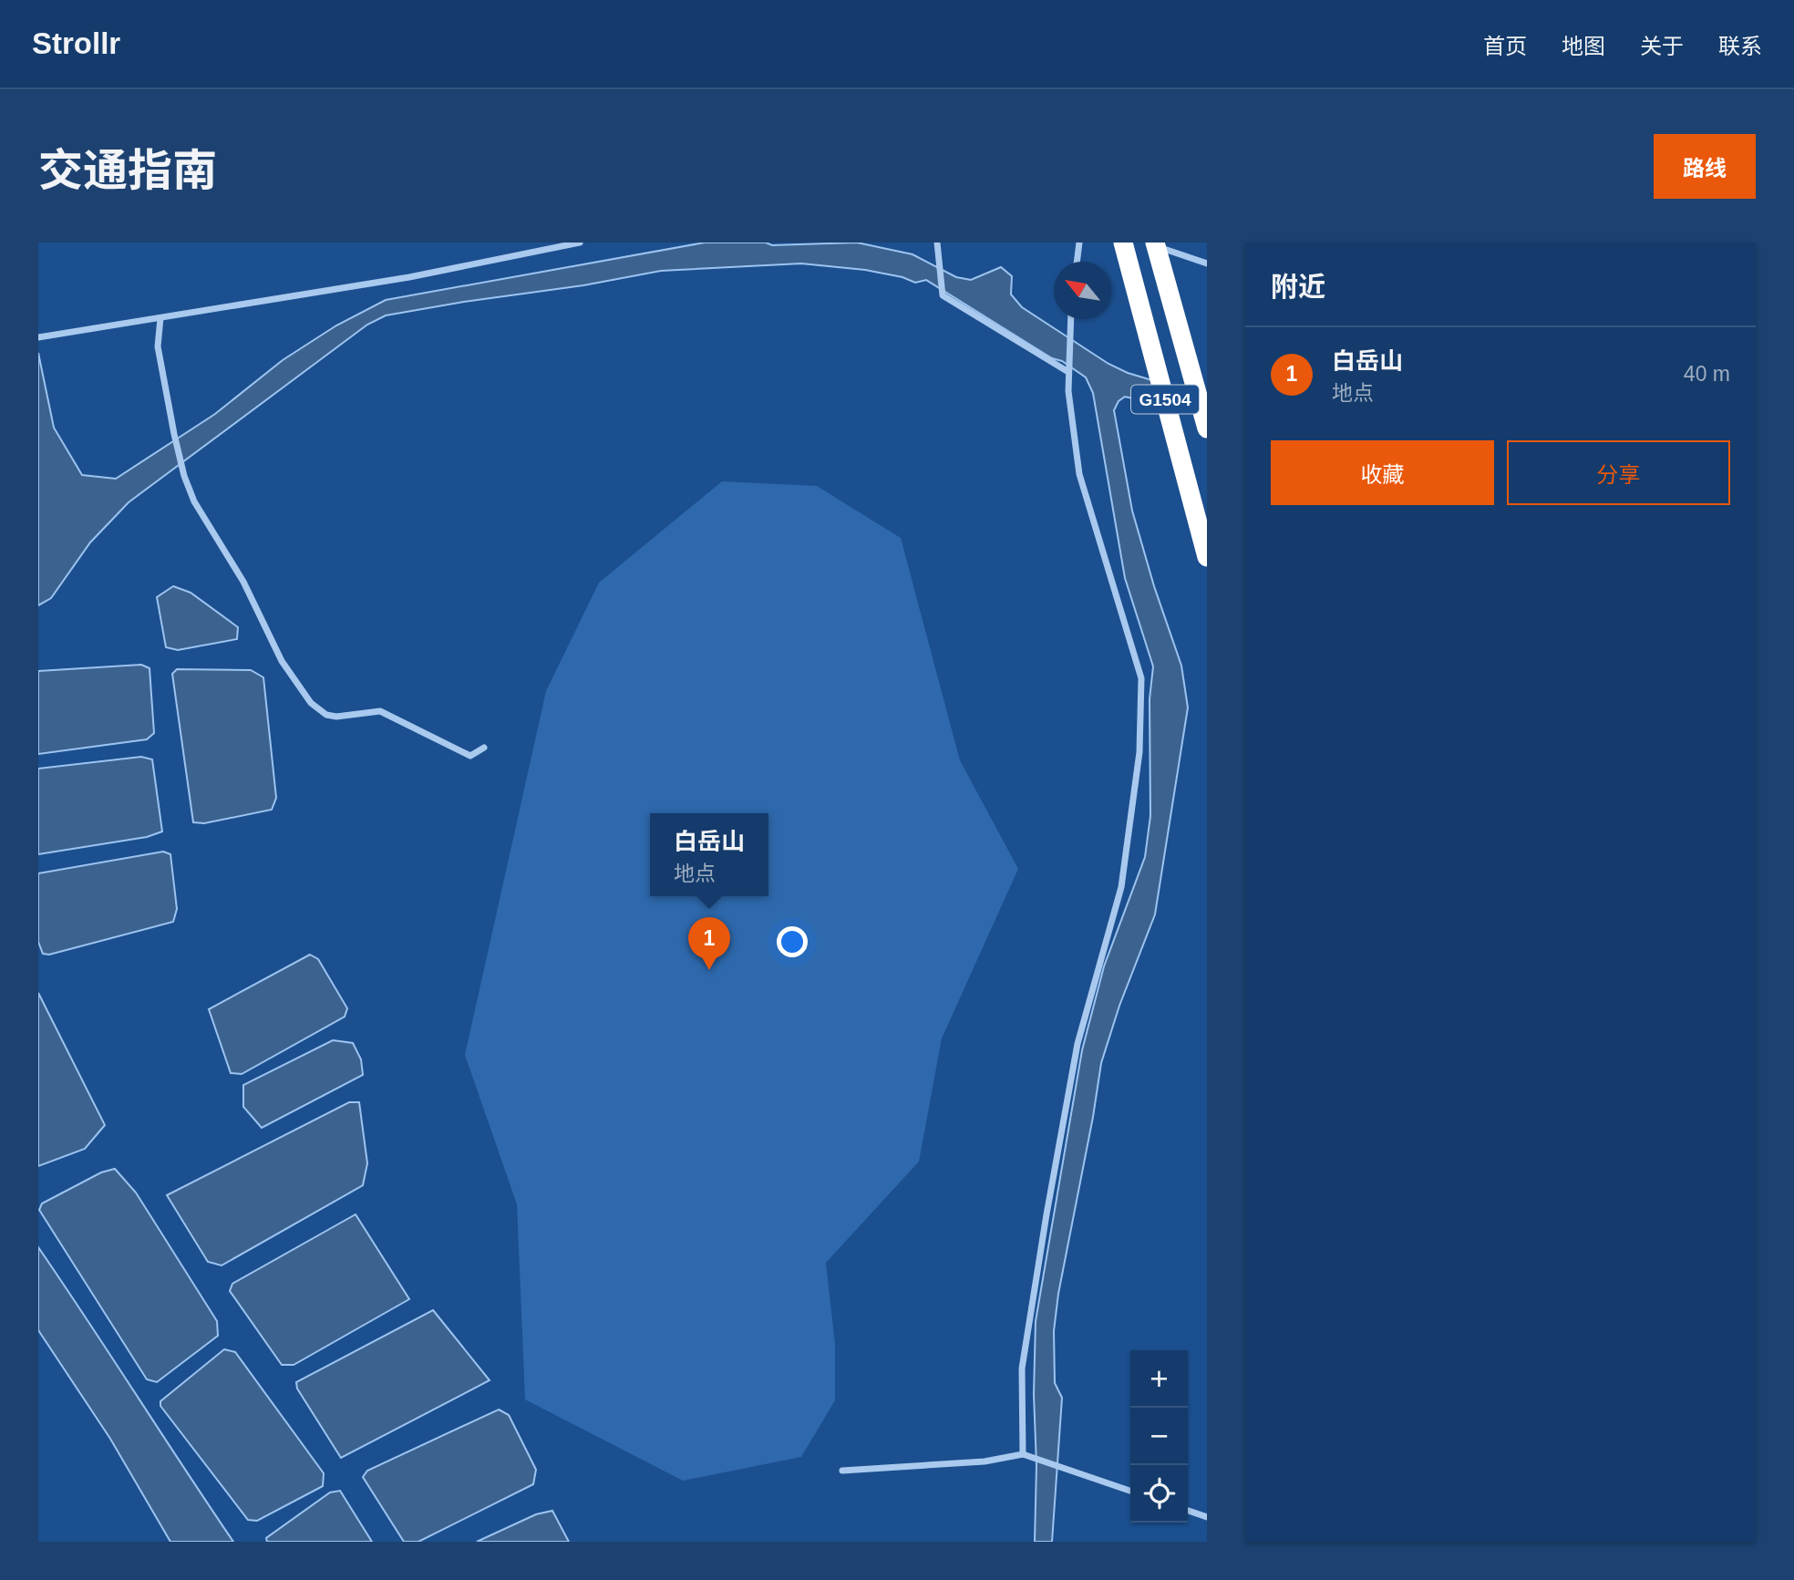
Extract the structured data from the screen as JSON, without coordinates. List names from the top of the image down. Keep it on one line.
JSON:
{"streets":{"highway":["G1504"]},"north":"top left","page":{"header":"Strollr","nav":["首页","地图","关于","联系"],"title":"交通指南","buttons":["路线",["收藏","分享"]],"heading":"附近","list":[{"mark":"1","name":"白岳山","note":"地点","value":"40 m"}],"popup":["白岳山","地点"],"pins":"1","map_buttons":["+","−"]}}
